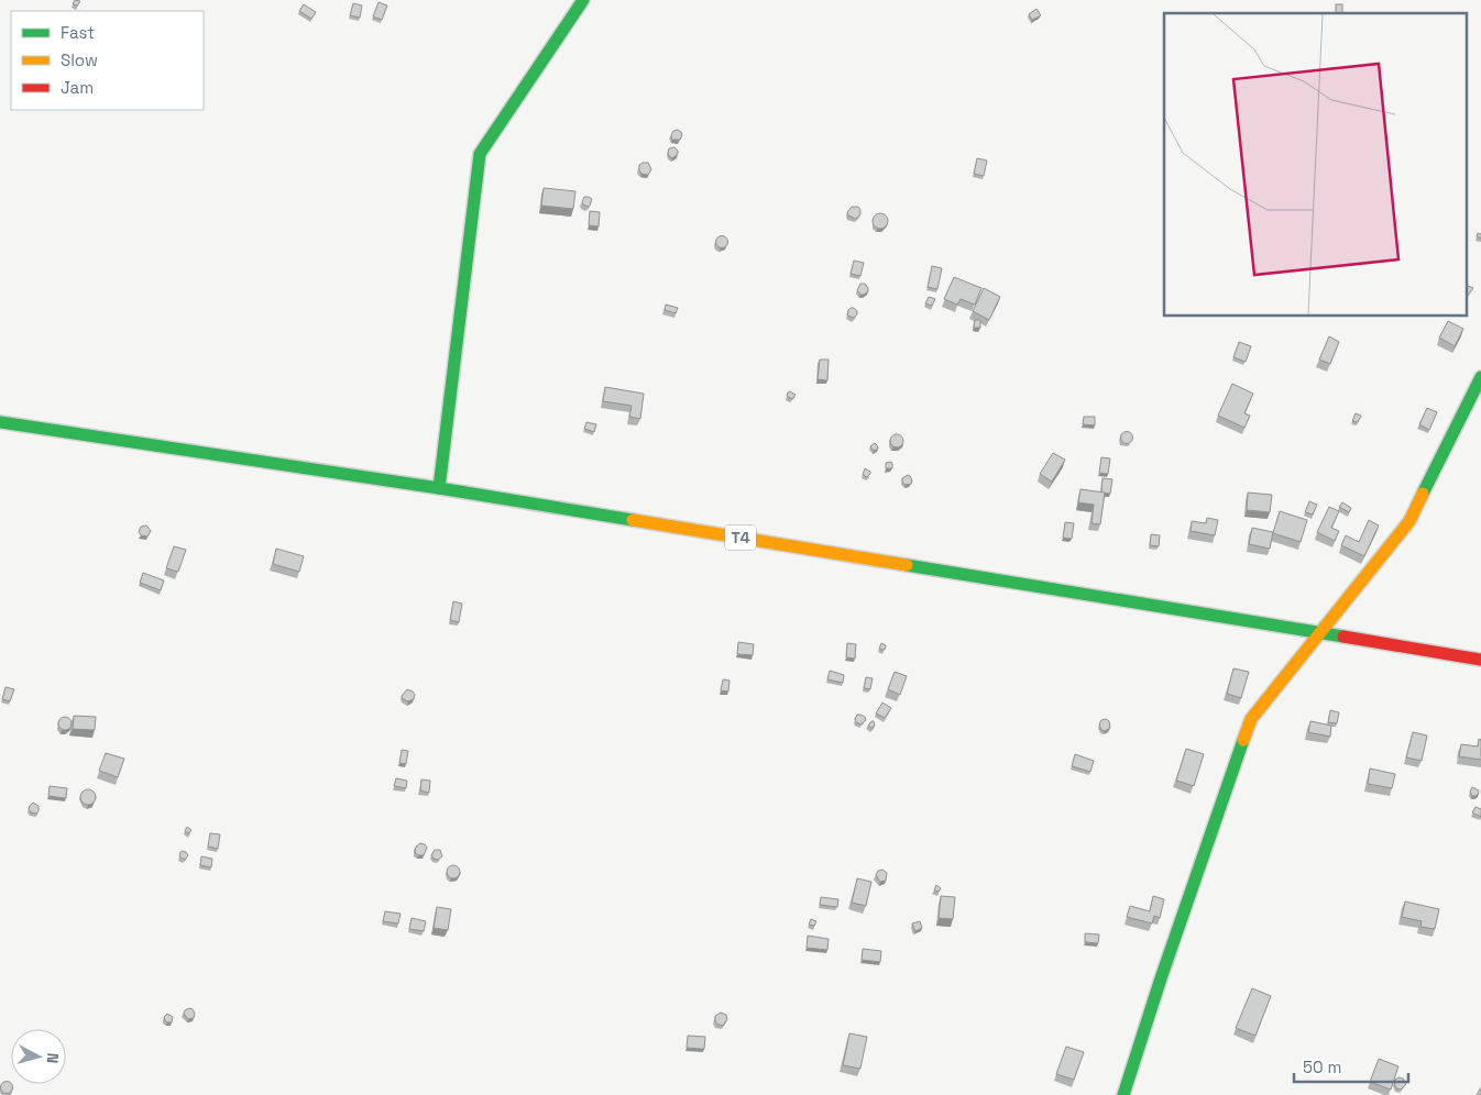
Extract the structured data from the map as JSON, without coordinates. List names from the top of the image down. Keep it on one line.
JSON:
{"streets":{"main road":["T4"]},"legend":["Fast","Slow","Jam"],"scale_bar":"50 m","north":"right"}
